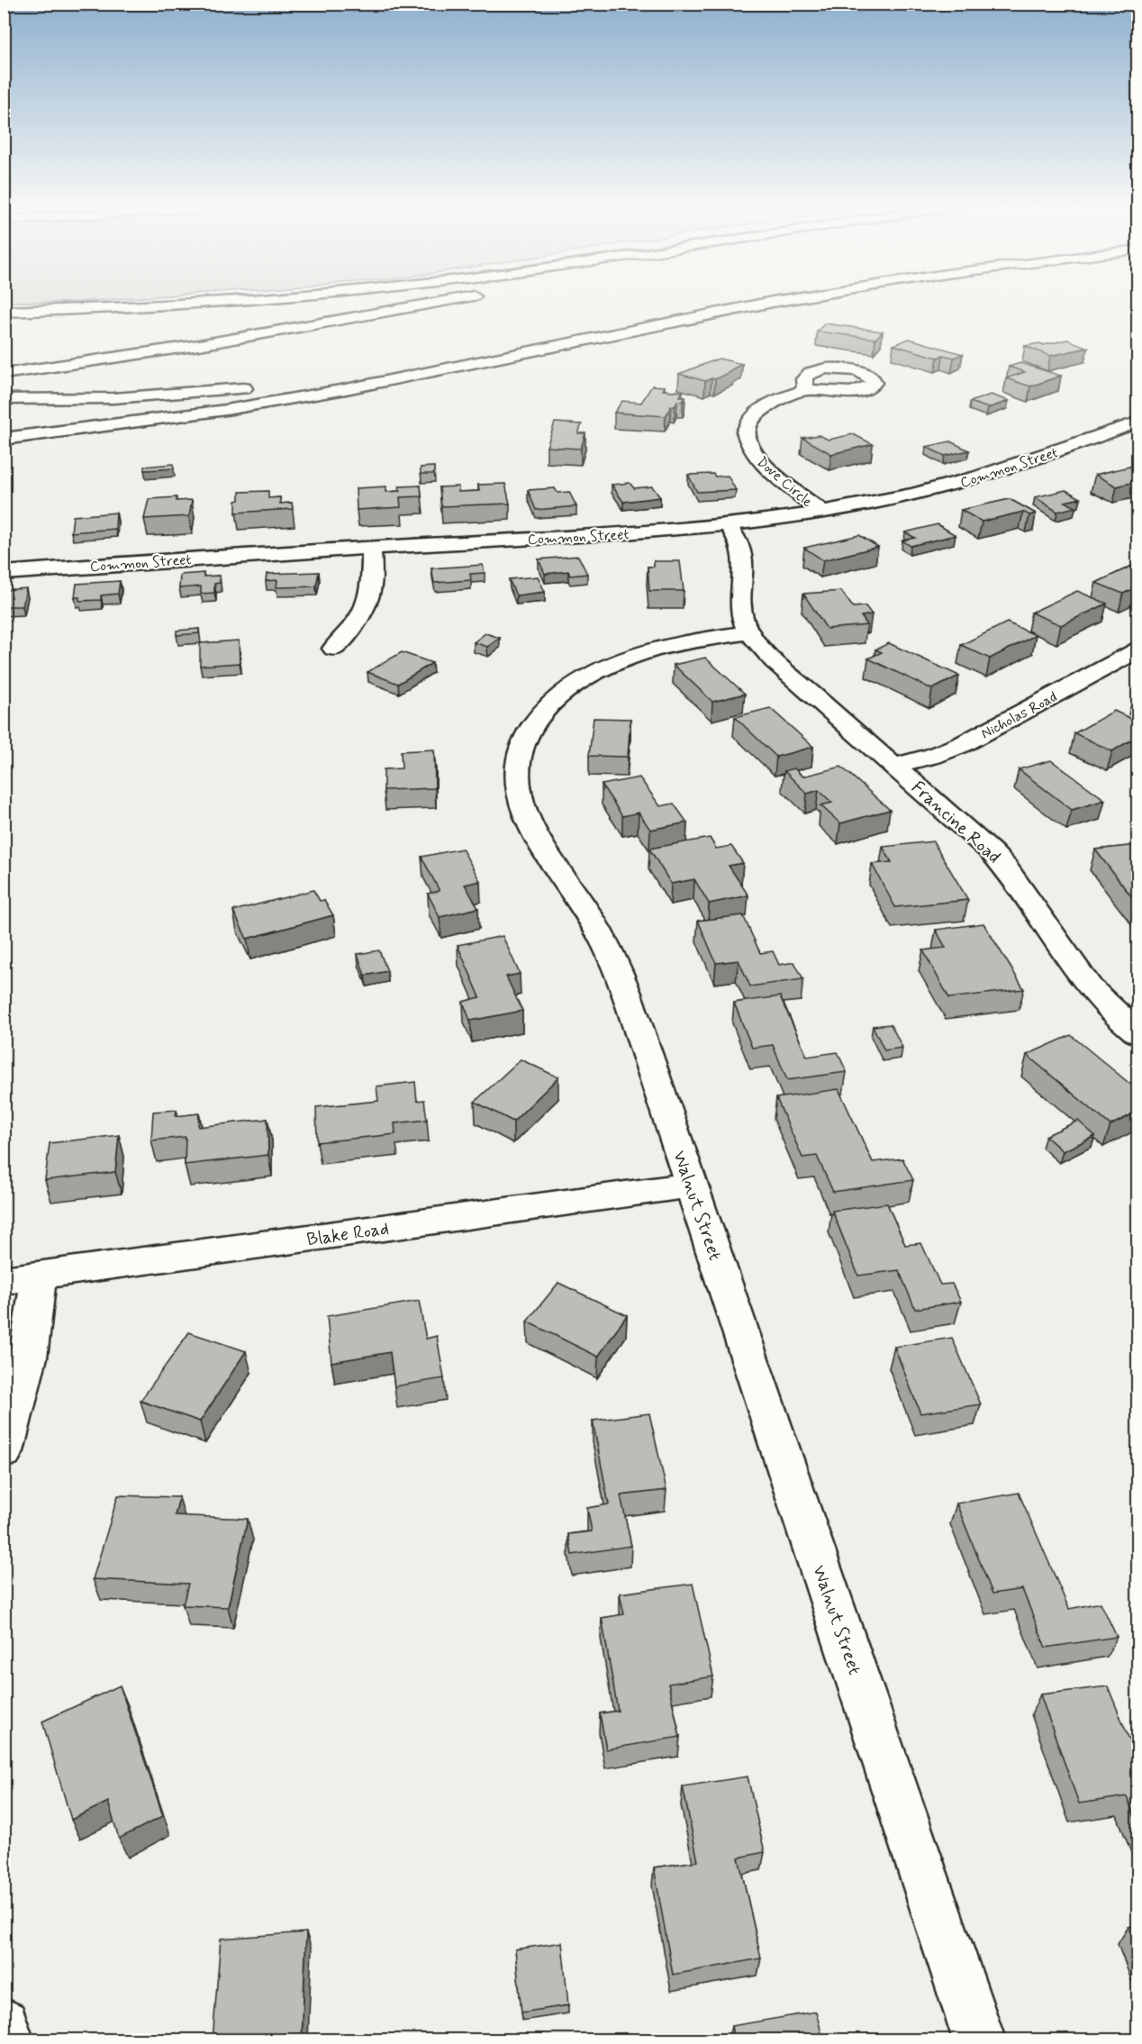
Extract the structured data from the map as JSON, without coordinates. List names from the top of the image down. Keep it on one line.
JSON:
{"streets":{"main road":["Common Street","Dove Circle","Nicholas Road","Francine Road","Walnut Street","Blake Road"]},"crossings":[["Common Street","Dove Circle"],["Nicholas Road","Francine Road"],["Francine Road","Walnut Street"],["Walnut Street","Blake Road"]]}
